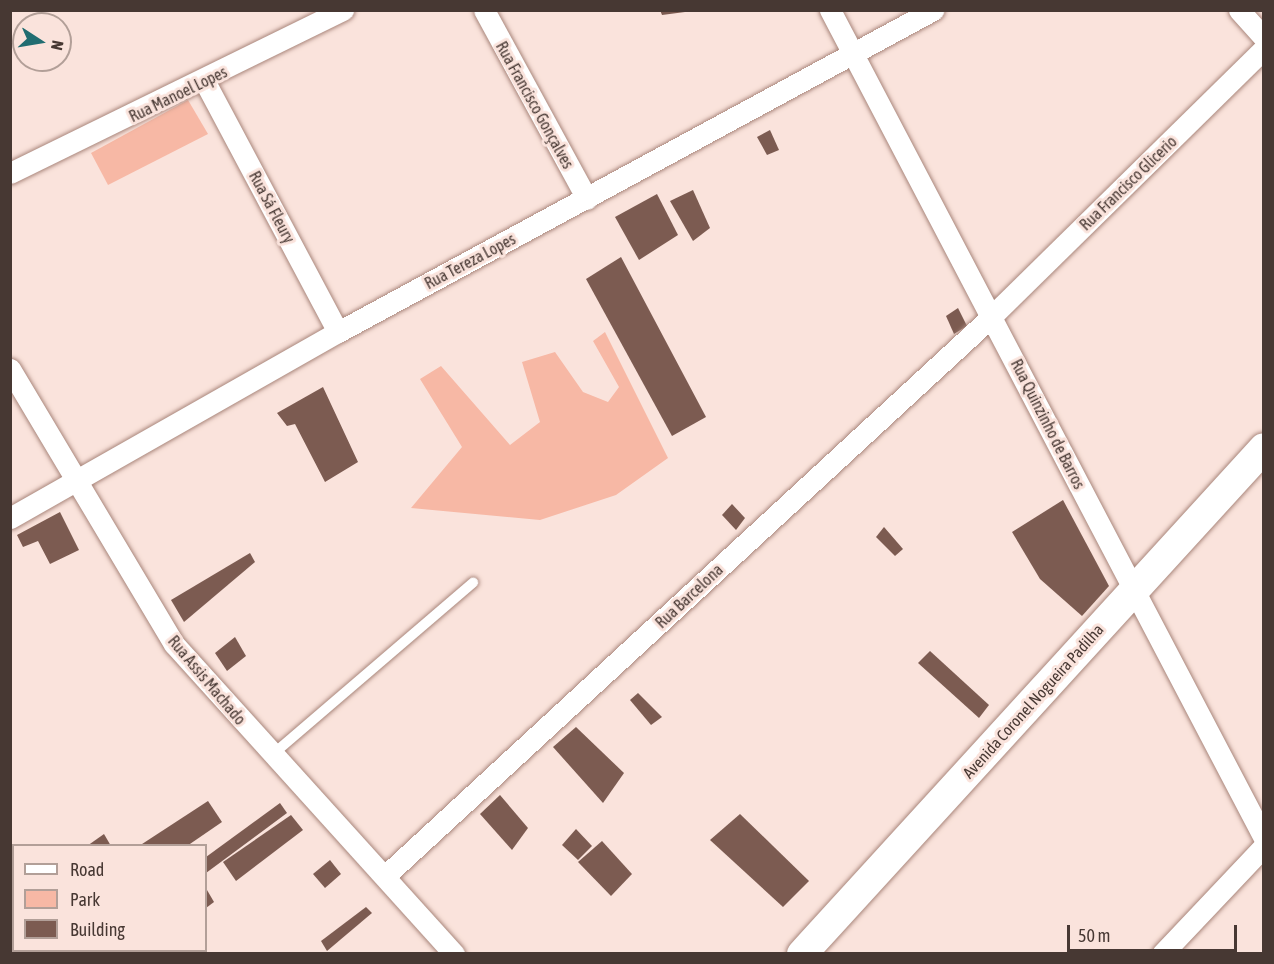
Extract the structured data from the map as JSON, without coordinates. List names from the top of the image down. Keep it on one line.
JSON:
{"streets":{"main road":["Avenida Coronel Nogueira Padilha"],"street":["Rua Manoel Lopes","Rua Francisco Gonçalves","Rua Francisco Glicerio","Rua Sá Fleury","Rua Tereza Lopes","Rua Quinzinho de Barros","Rua Barcelona","Rua Assis Machado"]},"crossings":[["Rua Manoel Lopes","Rua Sá Fleury"],["Rua Francisco Gonçalves","Rua Tereza Lopes"],["Rua Francisco Glicerio","Rua Quinzinho de Barros"],["Rua Francisco Glicerio","Rua Barcelona"],["Rua Sá Fleury","Rua Tereza Lopes"],["Rua Tereza Lopes","Rua Quinzinho de Barros"],["Rua Tereza Lopes","Rua Assis Machado"],["Rua Quinzinho de Barros","Rua Barcelona"],["Rua Quinzinho de Barros","Avenida Coronel Nogueira Padilha"],["Rua Barcelona","Rua Assis Machado"]],"legend":["Road","Park","Building"],"scale_bar":"50 m","north":"right"}
